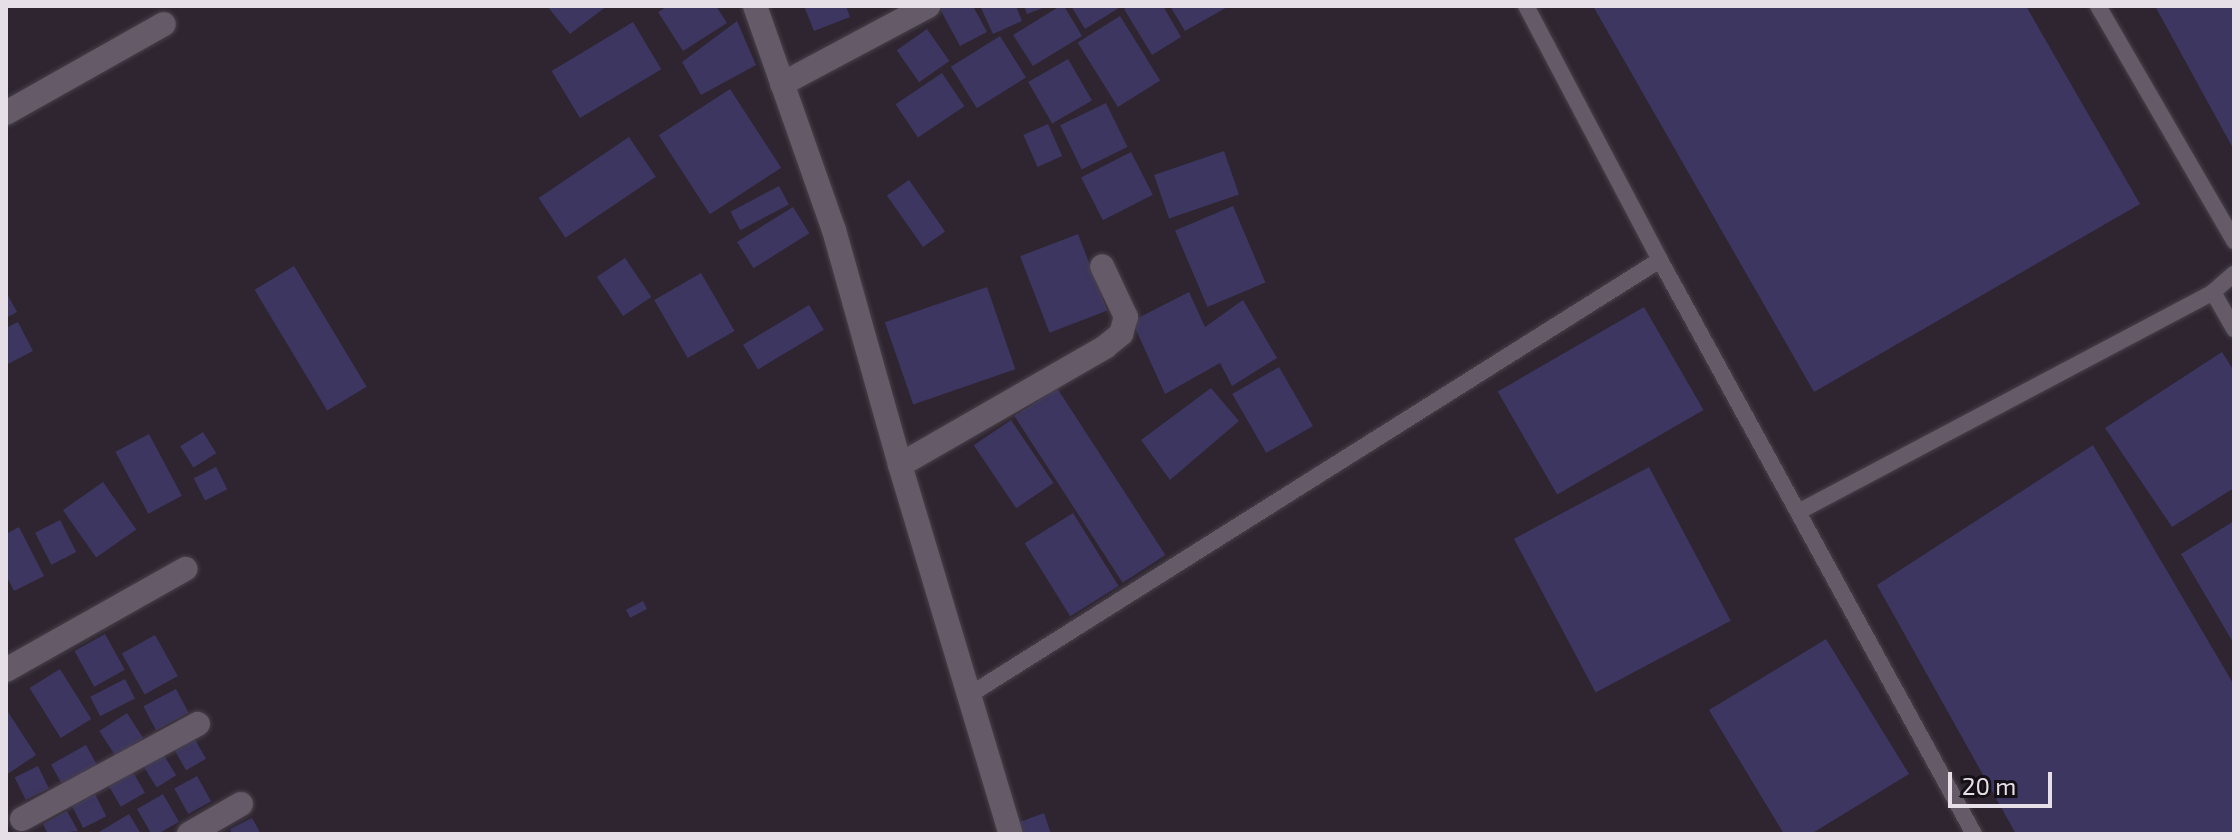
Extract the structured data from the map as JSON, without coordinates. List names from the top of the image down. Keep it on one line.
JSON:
{"scale_bar":"20 m"}
